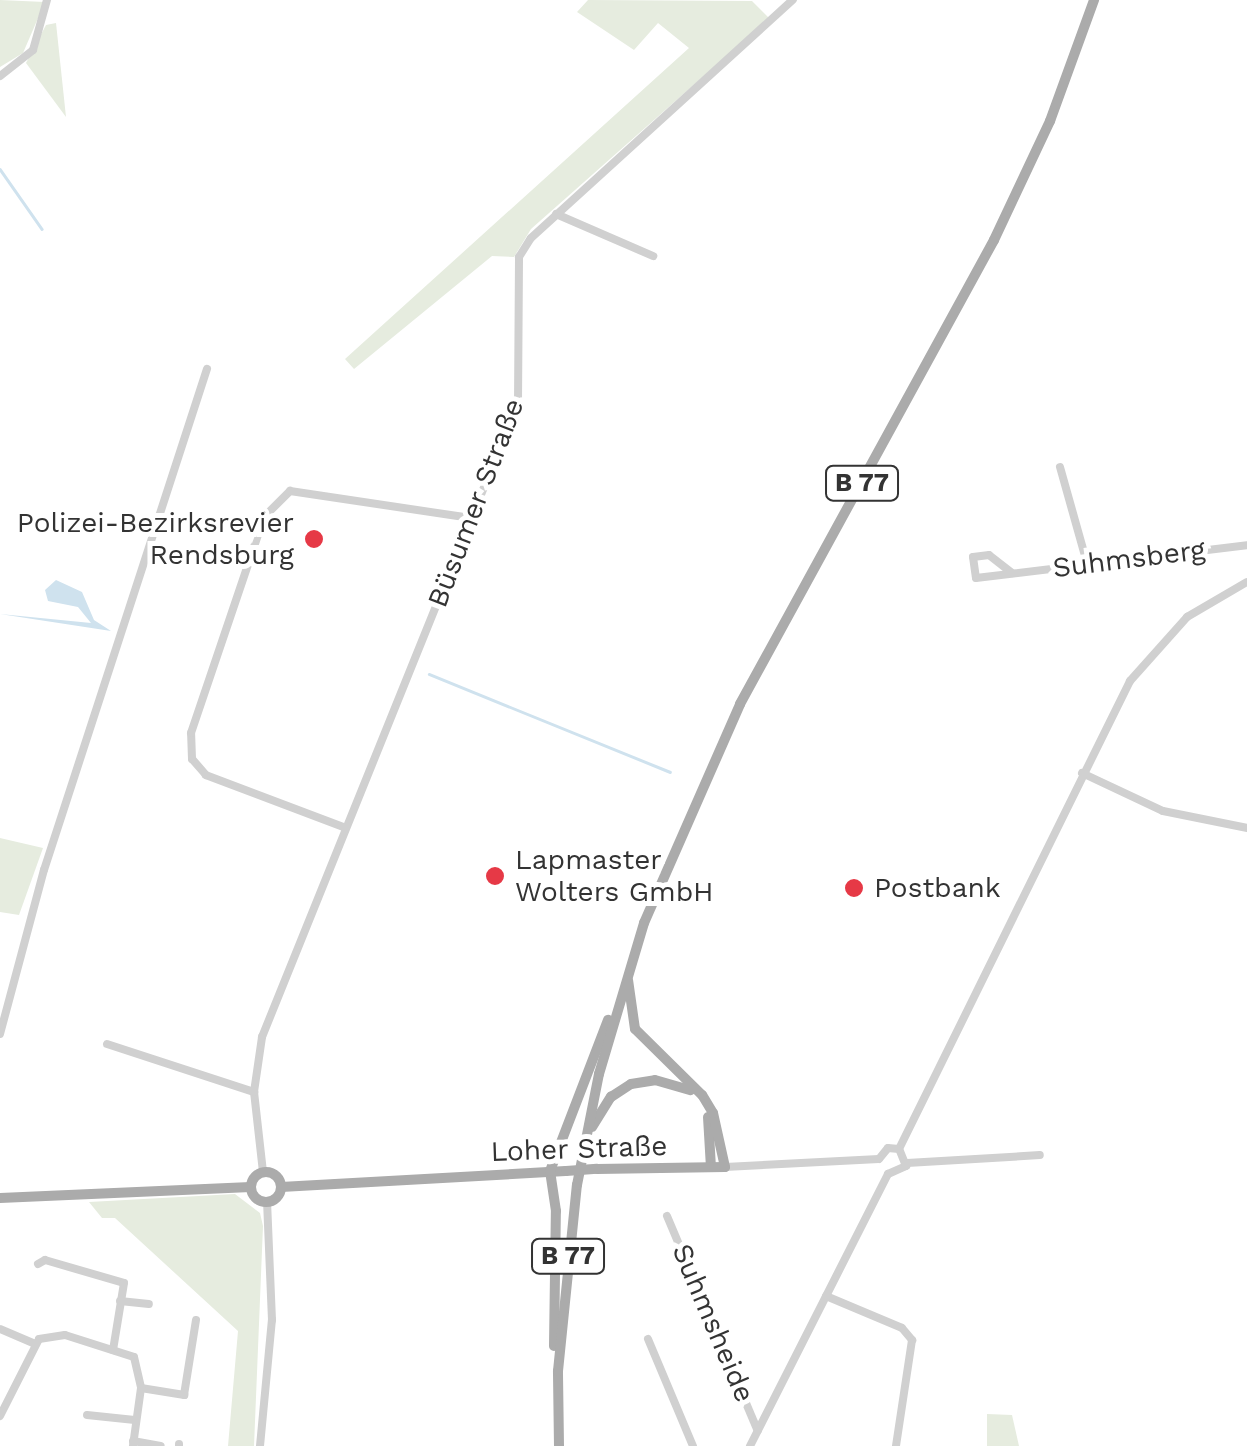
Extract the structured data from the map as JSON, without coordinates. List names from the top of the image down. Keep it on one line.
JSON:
{"streets":{"main road":["B 77","Loher Straße"],"street":["Büsumer Straße","Suhmsberg","Suhmsheide"]},"places":["Polizei-Bezirksrevier Rendsburg","Lapmaster Wolters GmbH","Postbank"]}
